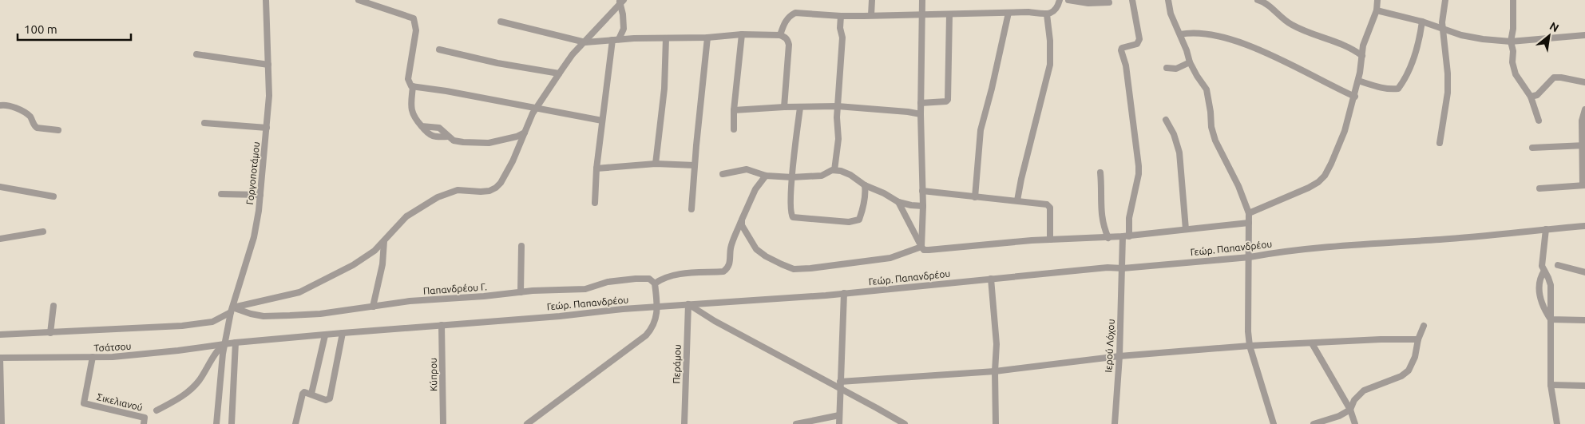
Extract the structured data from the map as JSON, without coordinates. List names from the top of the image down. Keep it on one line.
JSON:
{"streets":{"street":["Γοργοποτάμου","Γεώρ. Παπανδρέου","Παπανδρέου Γ.","Ιερού Λόχου","Τσάτσου","Περάμου","Κύπρου","Σικελιανού"]},"crossings":[["Γοργοποτάμου","Παπανδρέου Γ."],["Γοργοποτάμου","Τσάτσου"],["Γεώρ. Παπανδρέου","Ιερού Λόχου"],["Γεώρ. Παπανδρέου","Τσάτσου"],["Γεώρ. Παπανδρέου","Περάμου"],["Γεώρ. Παπανδρέου","Κύπρου"],["Τσάτσου","Σικελιανού"]],"scale_bar":"100 m","north":"top right"}
